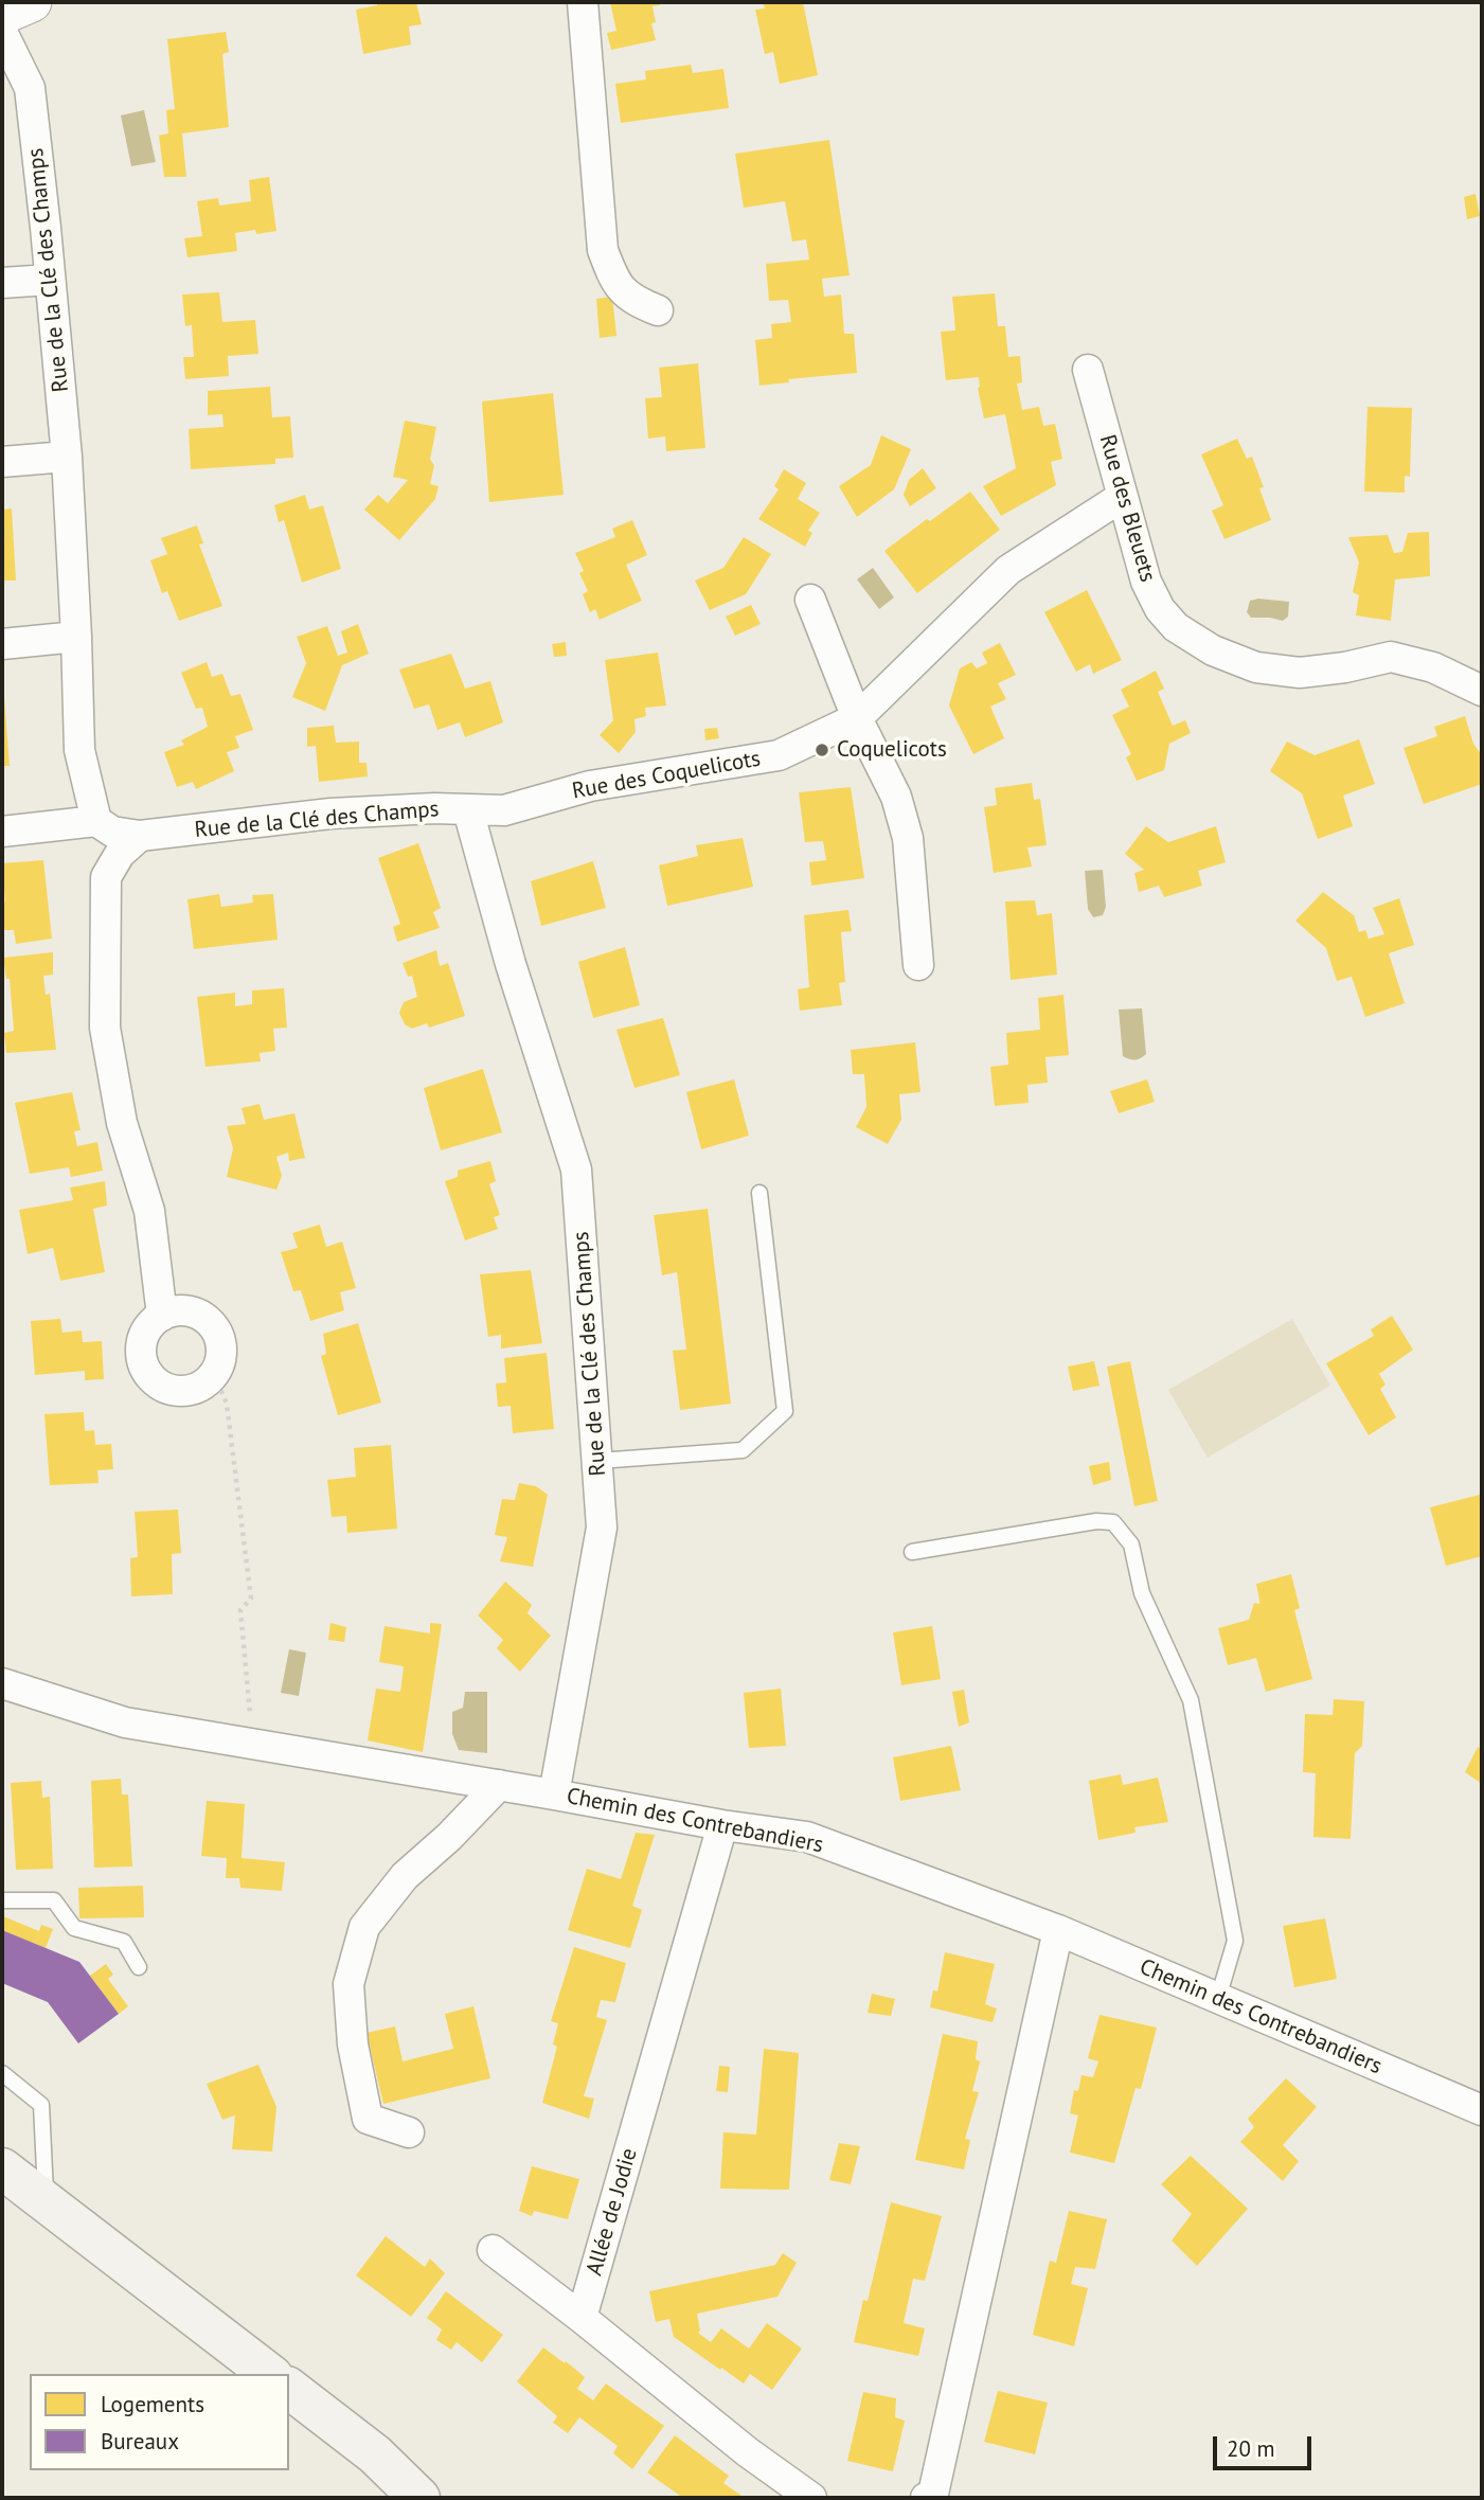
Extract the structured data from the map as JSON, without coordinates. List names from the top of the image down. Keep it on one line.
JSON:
{"streets":{"street":["Rue de la Clé des Champs","Rue des Bleuets","Rue des Coquelicots","Chemin des Contrebandiers","Allée de Jodie"]},"crossings":[["Rue de la Clé des Champs","Rue des Coquelicots"],["Rue de la Clé des Champs","Chemin des Contrebandiers"],["Rue des Bleuets","Rue des Coquelicots"],["Chemin des Contrebandiers","Allée de Jodie"]],"places":["Coquelicots"],"legend":["Logements","Bureaux"],"scale_bar":"20 m"}
